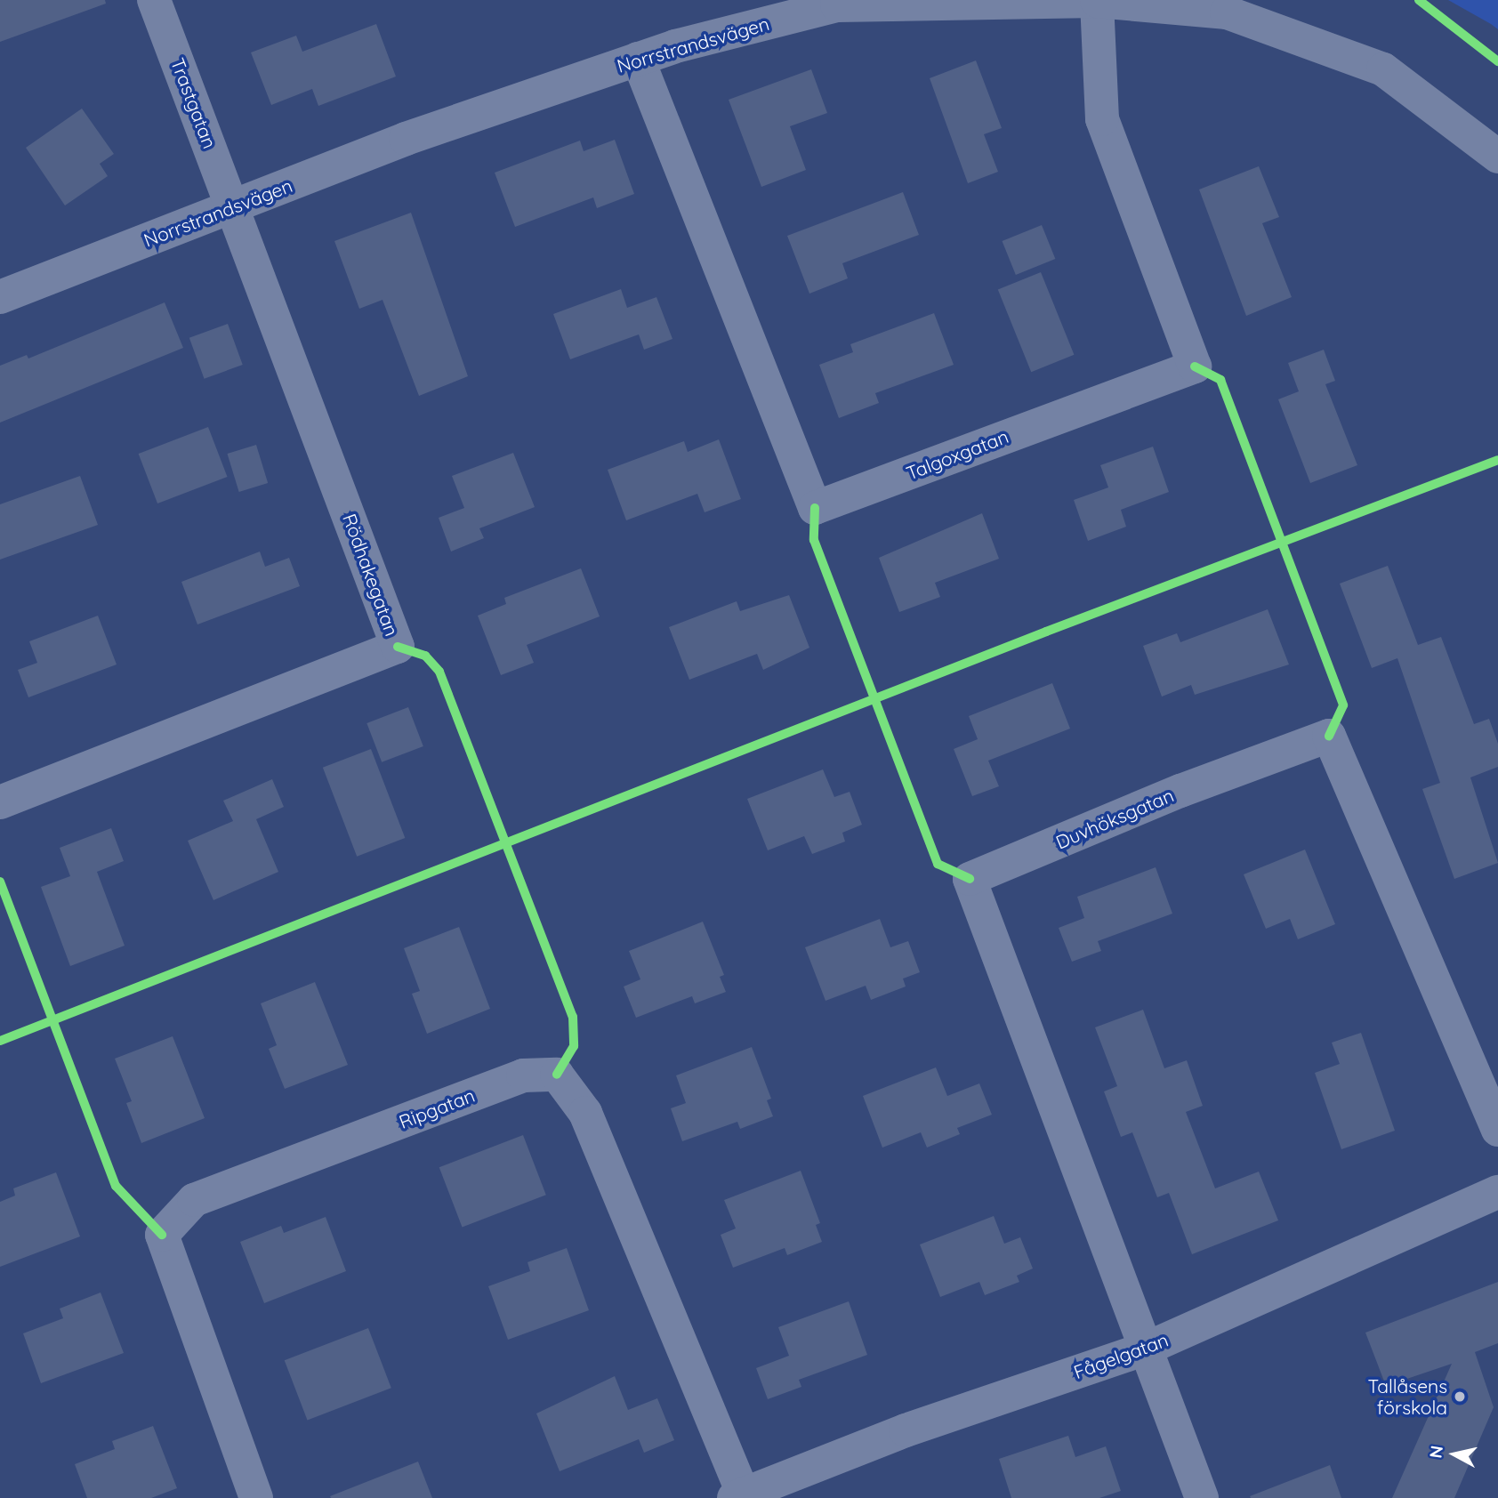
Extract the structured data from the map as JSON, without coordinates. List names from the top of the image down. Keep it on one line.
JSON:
{"streets":{"street":["Norrstrandsvägen","Trastgatan","Talgoxgatan","Rödhakegatan","Duvhöksgatan","Ripgatan","Fågelgatan"]},"crossings":[["Norrstrandsvägen","Trastgatan"],["Norrstrandsvägen","Talgoxgatan"],["Norrstrandsvägen","Rödhakegatan"],["Trastgatan","Rödhakegatan"],["Duvhöksgatan","Fågelgatan"],["Ripgatan","Fågelgatan"]],"places":["Tallåsens förskola"],"north":"left"}
